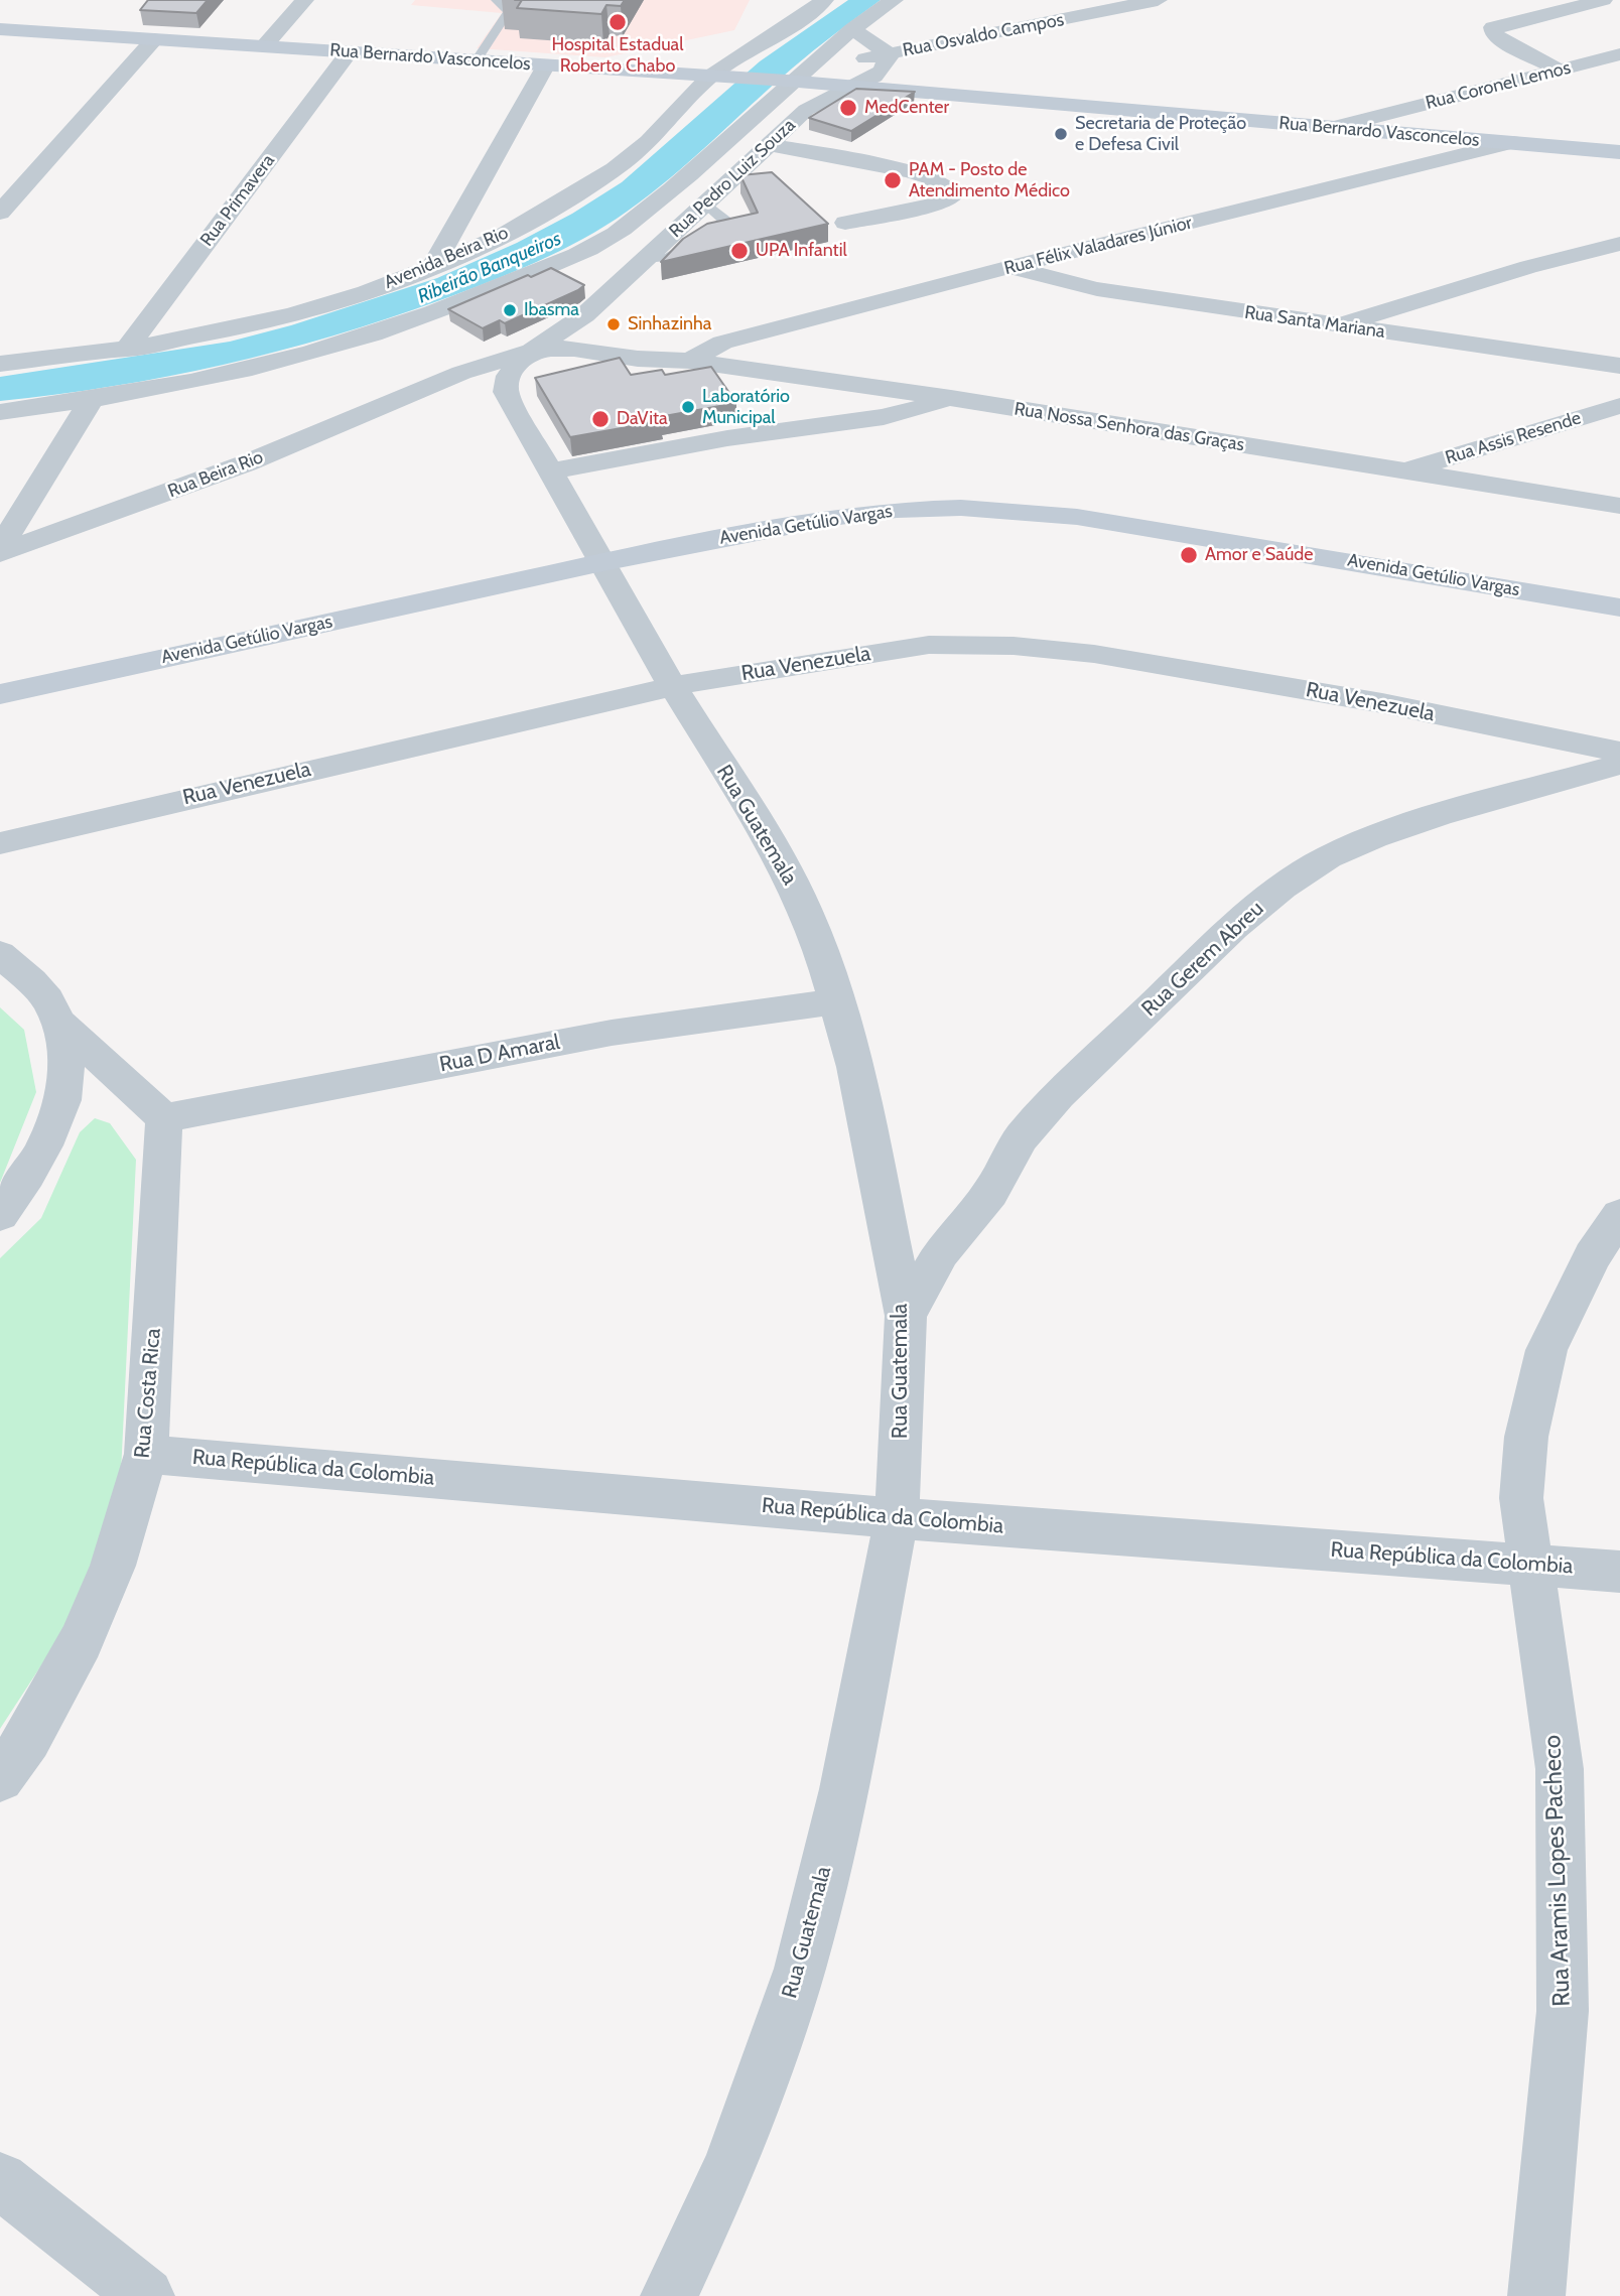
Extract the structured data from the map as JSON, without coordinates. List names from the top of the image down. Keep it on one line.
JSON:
{"streets":{"main road":["Rua Bernardo Vasconcelos","Avenida Getúlio Vargas"],"street":["Rua Osvaldo Campos","Rua Coronel Lemos","Rua Pedro Luiz Souza","Rua Primavera","Rua Félix Valadares Júnior","Avenida Beira Rio","Rua Santa Mariana","Rua Nossa Senhora das Graças","Rua Assis Resende","Rua Beira Rio","Rua Venezuela","Rua Guatemala","Rua Gerem Abreu","Rua D Amaral","Rua Costa Rica","Rua República da Colombia","Rua Aramis Lopes Pacheco"]},"crossings":[["Rua Osvaldo Campos","Rua Bernardo Vasconcelos"],["Rua Osvaldo Campos","Rua Pedro Luiz Souza"],["Rua Bernardo Vasconcelos","Rua Coronel Lemos"],["Rua Bernardo Vasconcelos","Rua Pedro Luiz Souza"],["Rua Bernardo Vasconcelos","Rua Primavera"],["Rua Bernardo Vasconcelos","Rua Félix Valadares Júnior"],["Rua Bernardo Vasconcelos","Avenida Beira Rio"],["Rua Pedro Luiz Souza","Rua Beira Rio"],["Rua Primavera","Avenida Beira Rio"],["Rua Félix Valadares Júnior","Rua Santa Mariana"],["Rua Félix Valadares Júnior","Rua Nossa Senhora das Graças"],["Rua Nossa Senhora das Graças","Rua Assis Resende"],["Rua Nossa Senhora das Graças","Rua Beira Rio"],["Rua Beira Rio","Rua Guatemala"],["Avenida Getúlio Vargas","Rua Guatemala"],["Rua Venezuela","Rua Guatemala"],["Rua Guatemala","Rua Gerem Abreu"],["Rua Guatemala","Rua D Amaral"],["Rua Guatemala","Rua República da Colombia"],["Rua D Amaral","Rua Costa Rica"],["Rua Costa Rica","Rua República da Colombia"],["Rua República da Colombia","Rua Aramis Lopes Pacheco"]],"water":["Ribeirão Banqueiros"],"places":["Hospital Estadual Roberto Chabo","MedCenter","Secretaria de Proteção e Defesa Civil","PAM - Posto de Atendimento Médico","UPA Infantil","Ibasma","Sinhazinha","Laboratório Municipal","DaVita","Amor e Saúde"]}
